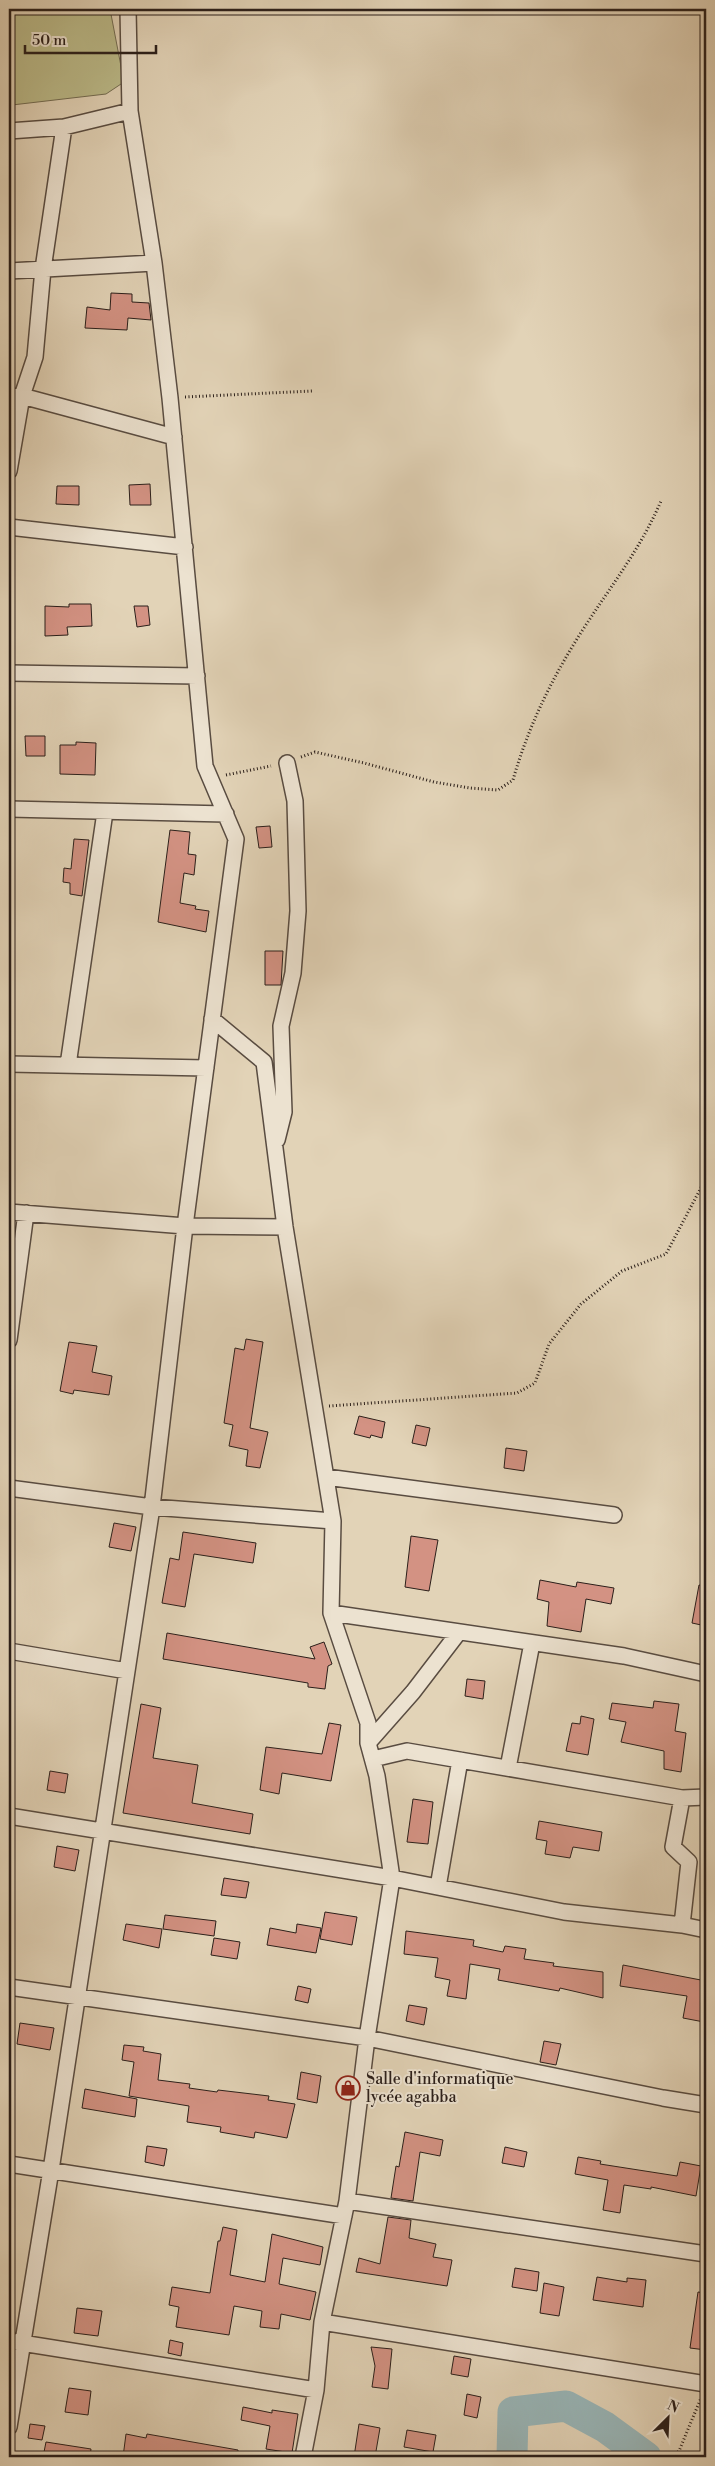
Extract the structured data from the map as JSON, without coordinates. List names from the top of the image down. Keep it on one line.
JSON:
{"places":{"shop":["Salle d'informatique lycée agabba"]},"scale_bar":"50 m","north":"top right"}
